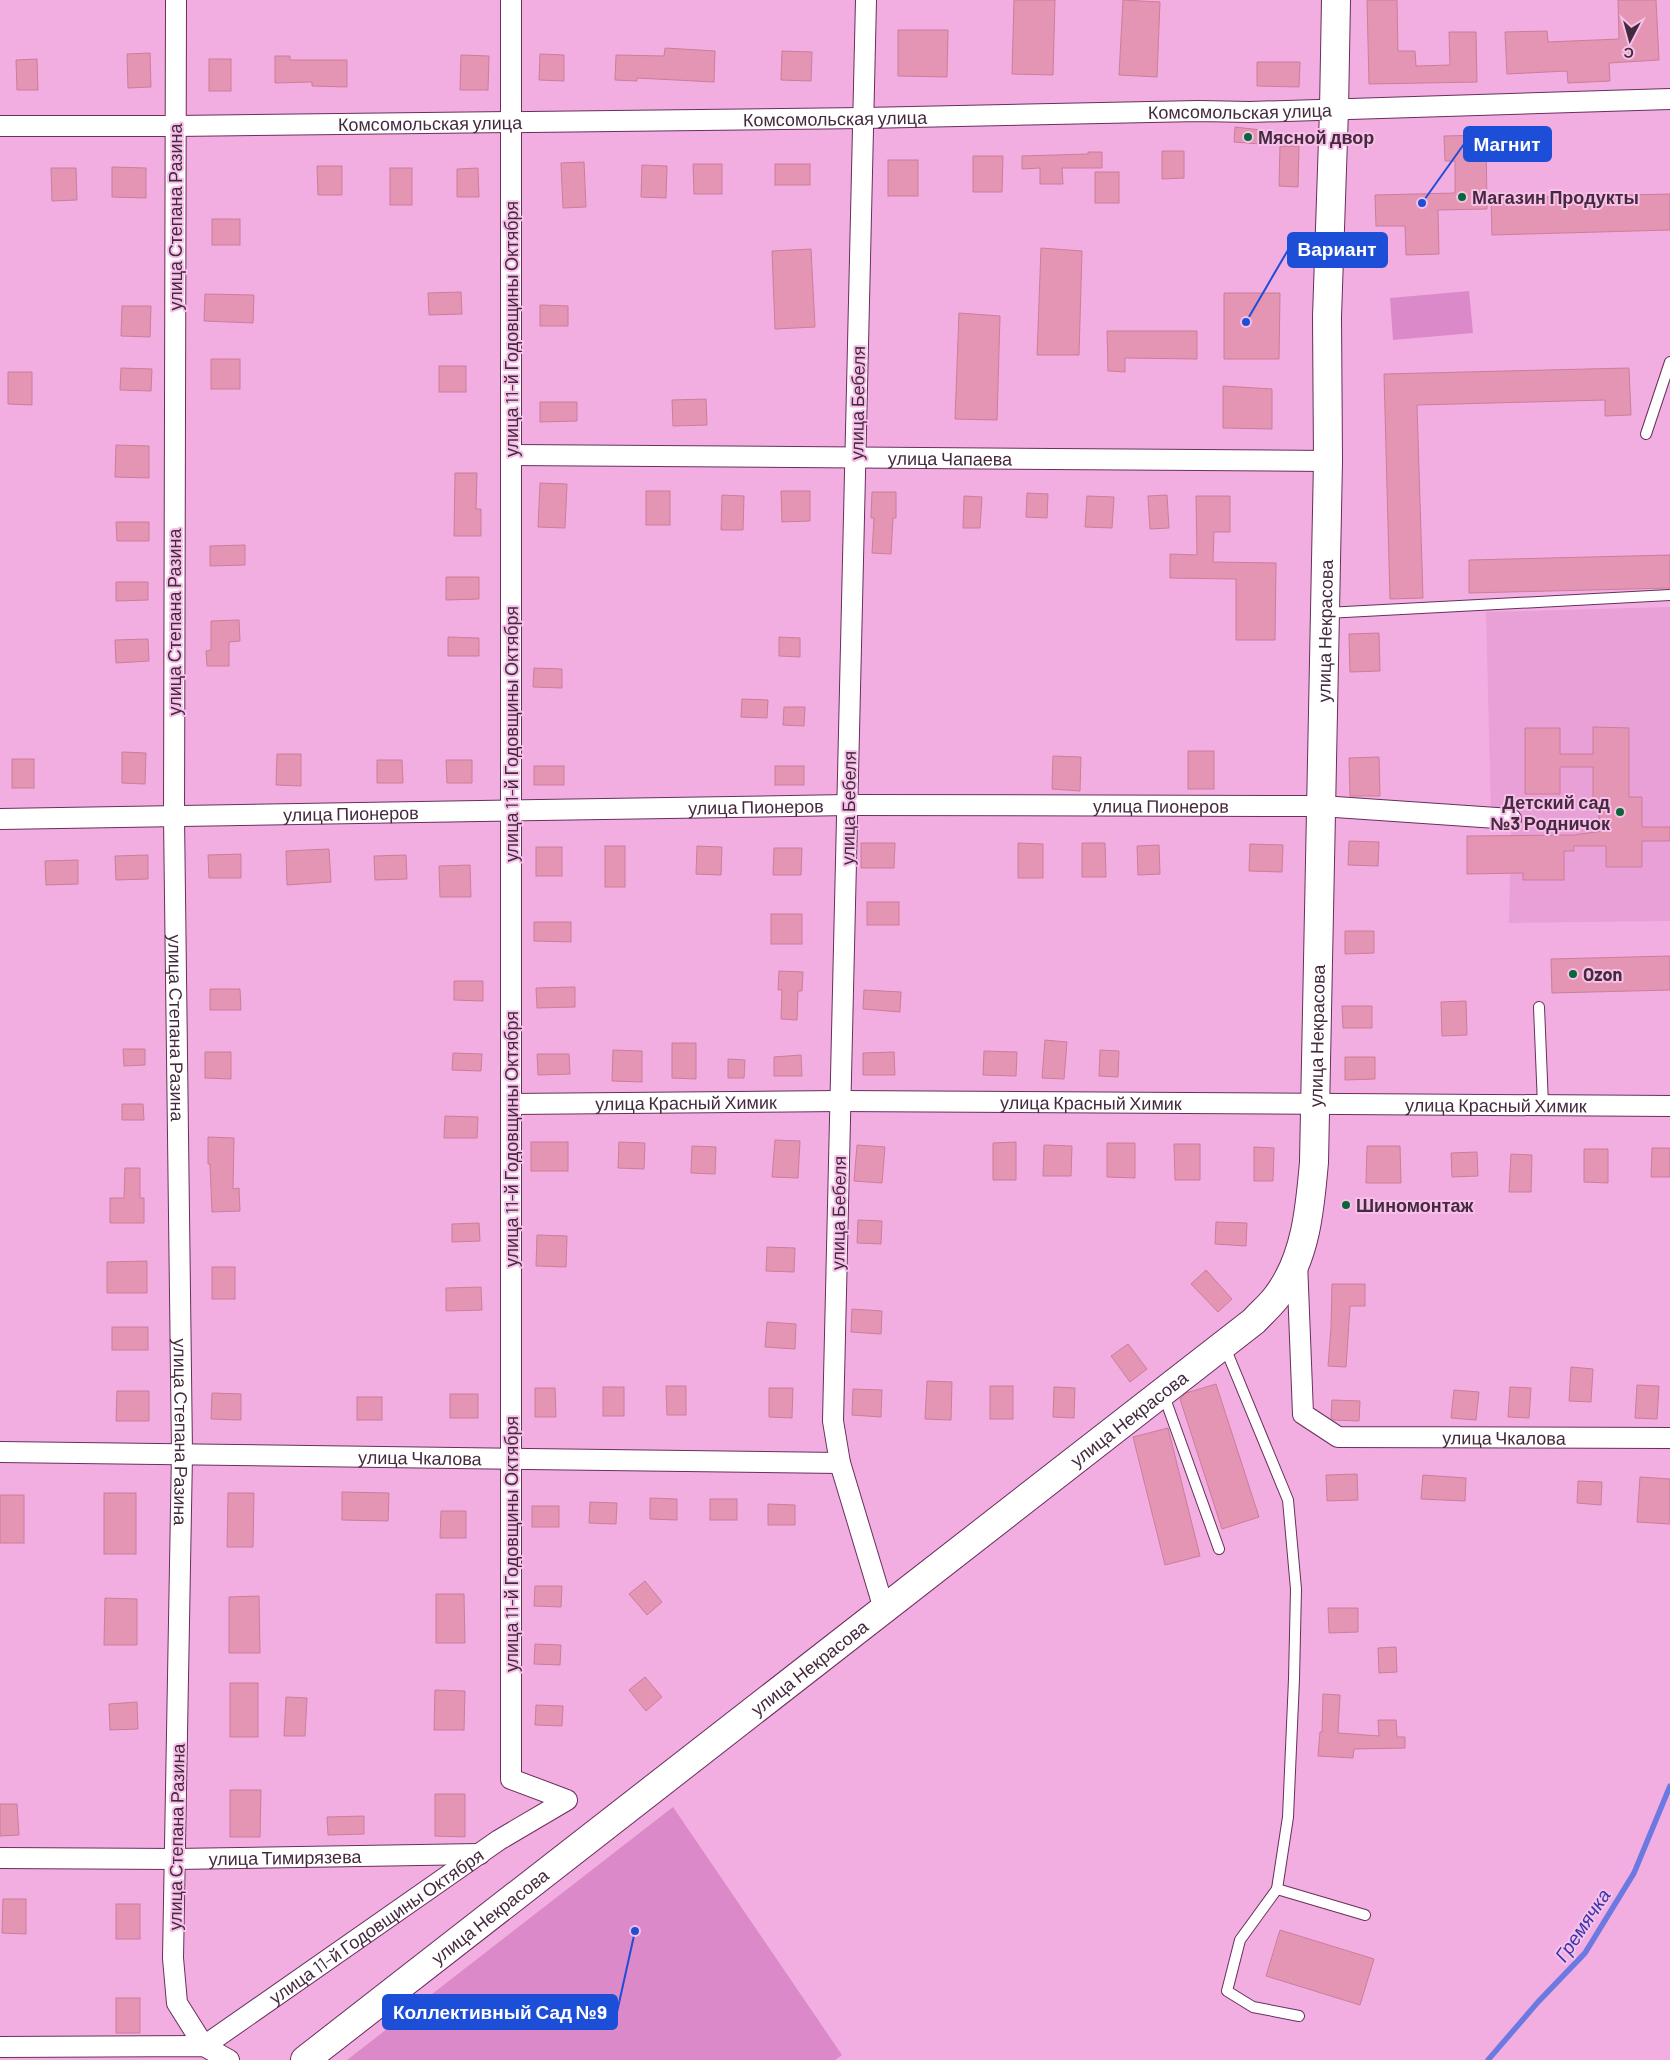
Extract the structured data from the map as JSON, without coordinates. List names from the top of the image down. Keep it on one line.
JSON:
{"streets":{"street":["Комсомольская улица","улица Степана Разина","улица 11-й Годовщины Октября","улица Бебеля","улица Чапаева","улица Некрасова","улица Пионеров","улица Красный Химик","улица Чкалова","улица Тимирязева"]},"crossings":[["Комсомольская улица","улица Степана Разина"],["Комсомольская улица","улица 11-й Годовщины Октября"],["Комсомольская улица","улица Бебеля"],["Комсомольская улица","улица Некрасова"],["улица Степана Разина","улица 11-й Годовщины Октября"],["улица Степана Разина","улица Пионеров"],["улица Степана Разина","улица Чкалова"],["улица Степана Разина","улица Тимирязева"],["улица 11-й Годовщины Октября","улица Чапаева"],["улица 11-й Годовщины Октября","улица Пионеров"],["улица 11-й Годовщины Октября","улица Красный Химик"],["улица 11-й Годовщины Октября","улица Чкалова"],["улица 11-й Годовщины Октября","улица Тимирязева"],["улица Бебеля","улица Чапаева"],["улица Бебеля","улица Некрасова"],["улица Бебеля","улица Пионеров"],["улица Бебеля","улица Красный Химик"],["улица Бебеля","улица Чкалова"],["улица Чапаева","улица Некрасова"],["улица Некрасова","улица Пионеров"],["улица Некрасова","улица Красный Химик"],["улица Некрасова","улица Чкалова"]],"water":["Гремячка"],"places":["Мясной двор","Магазин Продукты","Магнит","Вариант","Детский сад №3 Родничок","Ozon","Шиномонтаж","Коллективный Сад №9"],"north":"bottom"}
